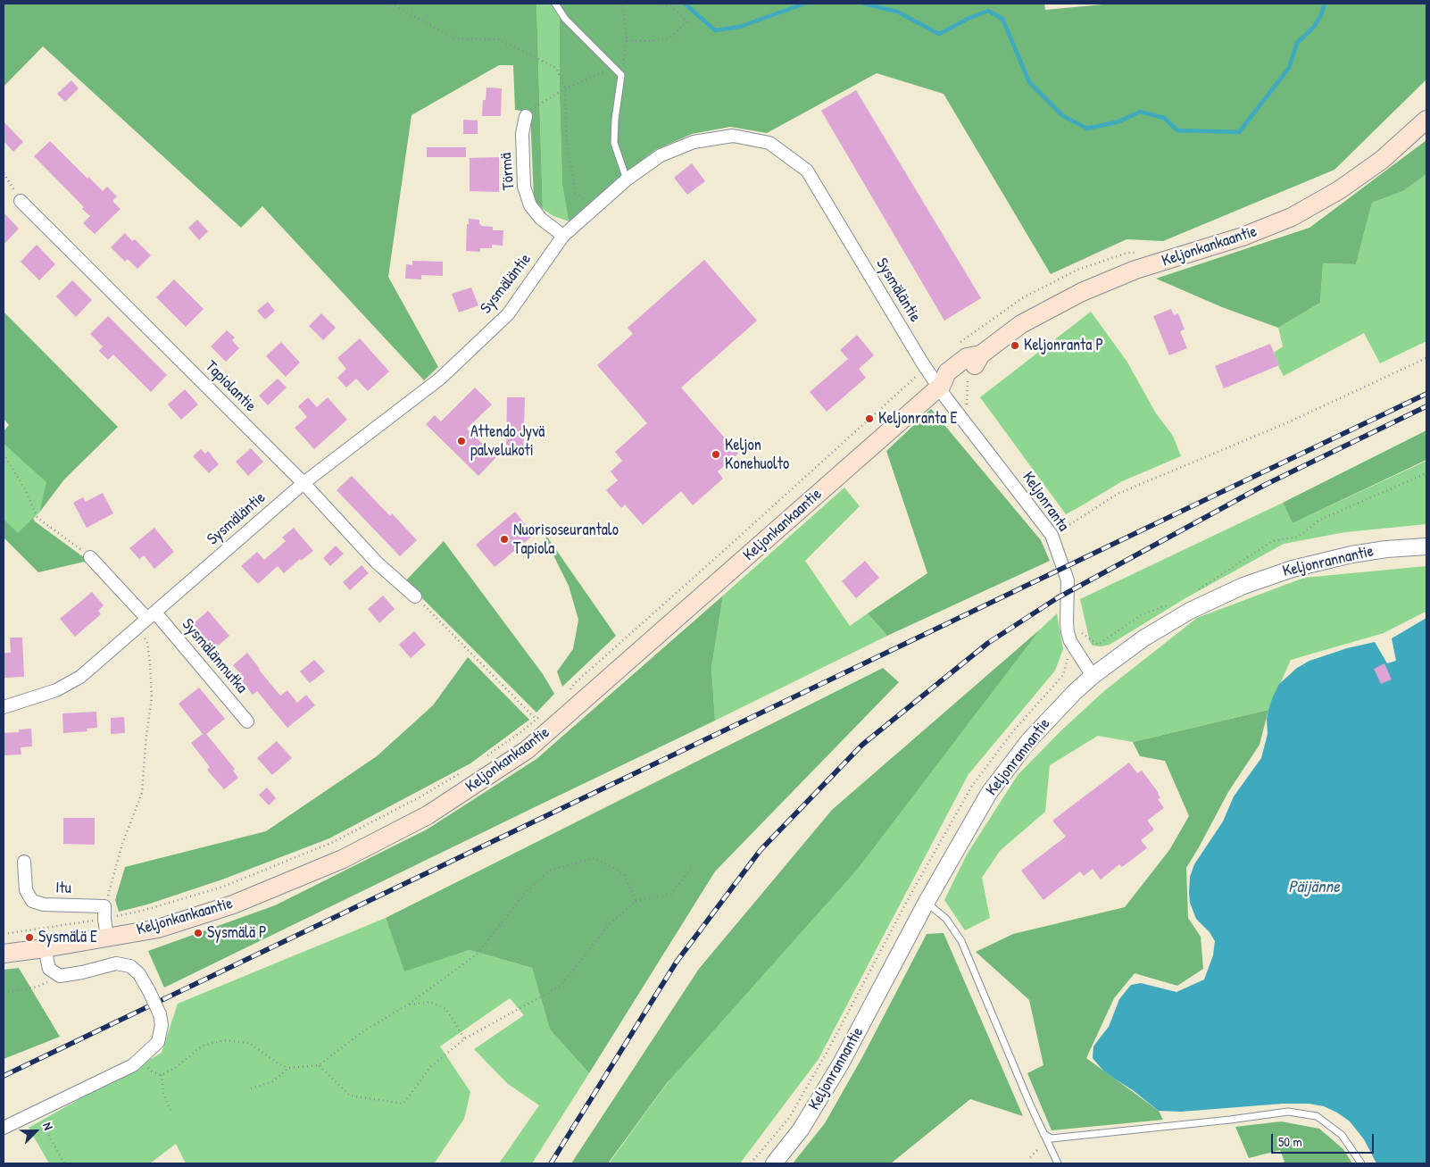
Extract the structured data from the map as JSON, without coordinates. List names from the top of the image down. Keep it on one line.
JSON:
{"streets":{"main road":["Keljonkankaantie"],"street":["Törmä","Sysmäläntie","Tapiolantie","Keljonranta","Keljonrannantie","Sysmälänmutka","Itu"]},"crossings":[["Törmä","Sysmäläntie"],["Keljonkankaantie","Sysmäläntie"],["Keljonkankaantie","Keljonranta"],["Sysmäläntie","Tapiolantie"],["Sysmäläntie","Keljonranta"],["Sysmäläntie","Sysmälänmutka"],["Keljonranta","Keljonrannantie"]],"water":["Päijänne"],"places":["Keljonranta P","Keljonranta E","Attendo Jyvä palvelukoti","Keljon Konehuolto","Nuorisoseurantalo Tapiola","Sysmälä P","Sysmälä E"],"scale_bar":"50 m","north":"top right"}
